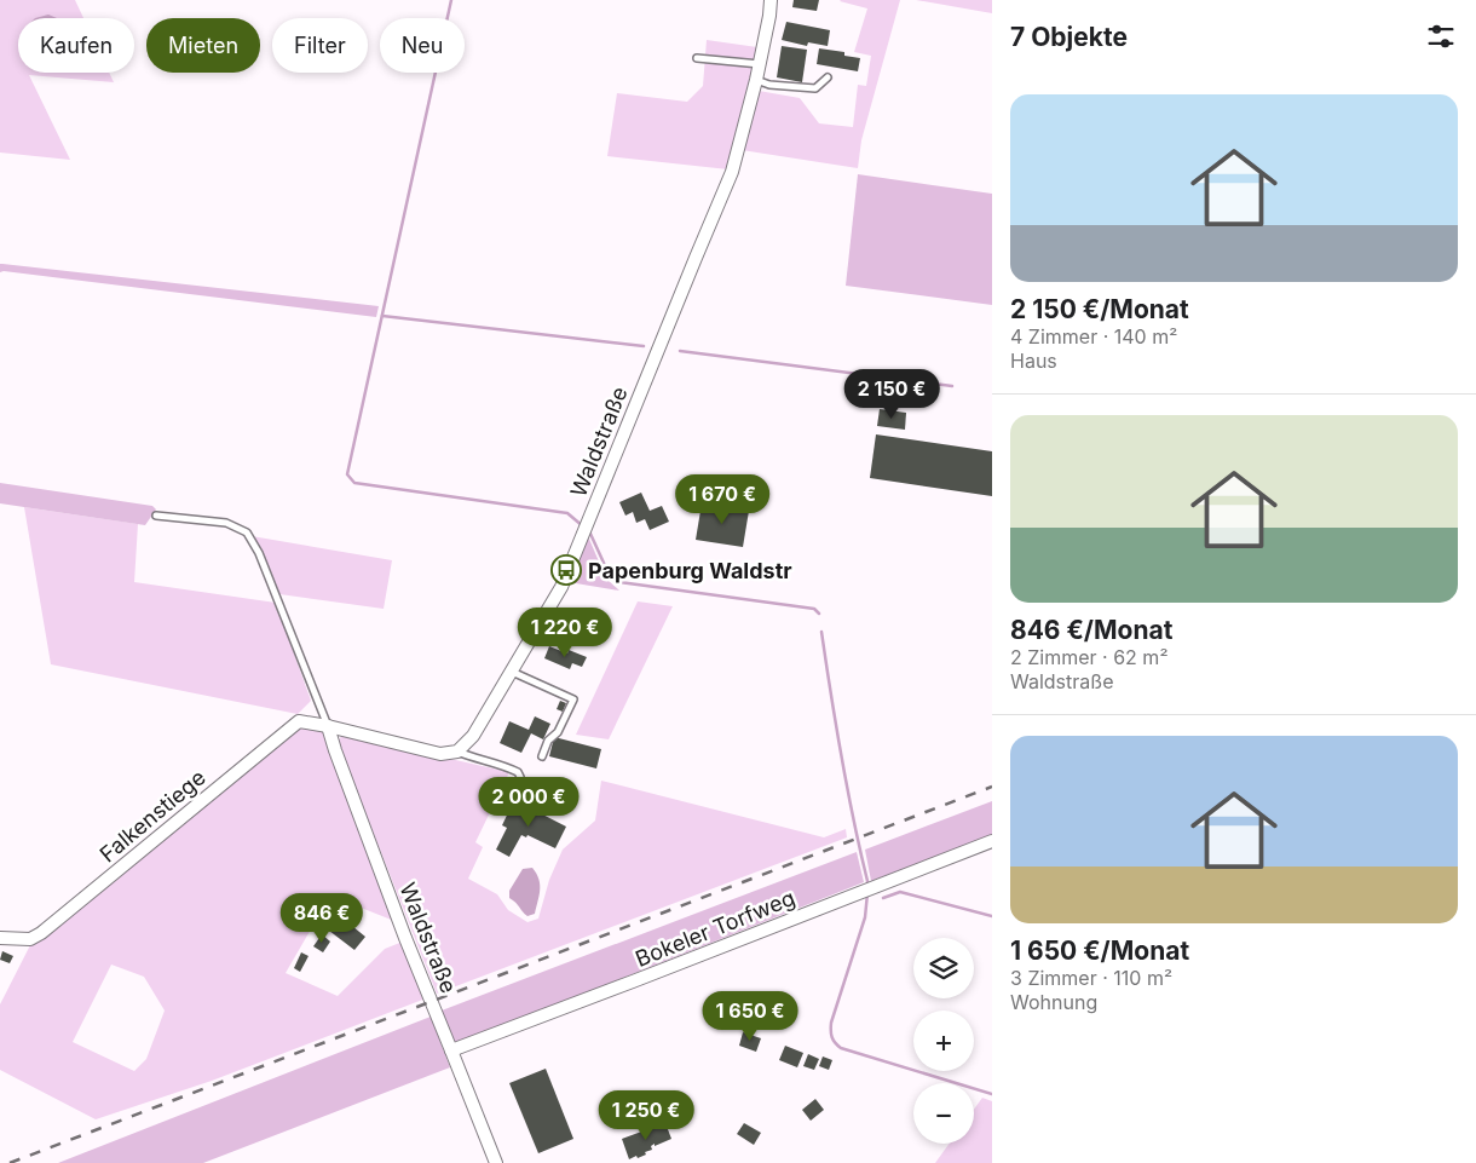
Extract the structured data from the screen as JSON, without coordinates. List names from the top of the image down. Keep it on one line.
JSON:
{"streets":{"street":["Waldstraße","Falkenstiege","Bokeler Torfweg"]},"crossings":[["Waldstraße","Falkenstiege"],["Waldstraße","Bokeler Torfweg"]],"places":{"bus stop":["Papenburg Waldstr"]},"page":{"heading":"7 Objekte","chip":["Kaufen","Mieten","Filter","Neu"],"list":[{"name":"2 150 €/Monat","note":"4 Zimmer · 140 m² · Haus"},{"name":"846 €/Monat","note":"2 Zimmer · 62 m² · Waldstraße"},{"name":"1 650 €/Monat","note":"3 Zimmer · 110 m² · Wohnung"}],"price":["2 150 €","1 670 €","1 220 €","2 000 €","846 €","1 650 €","1 250 €"],"map_buttons":["+","−"]}}
